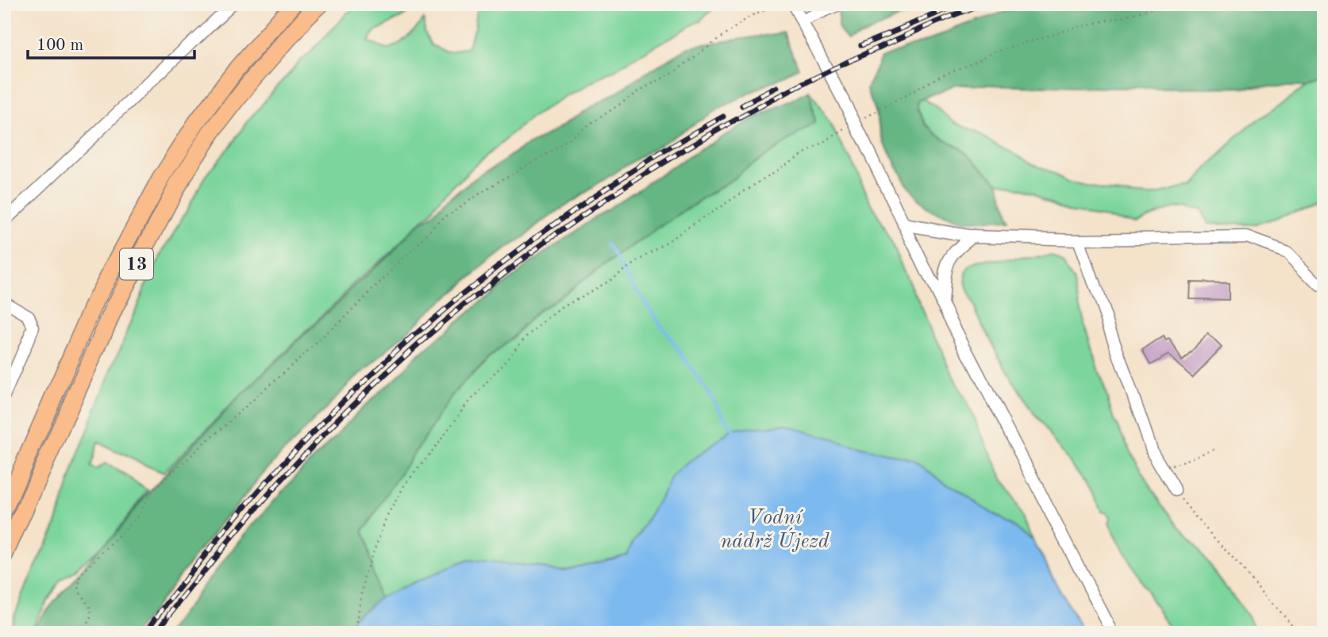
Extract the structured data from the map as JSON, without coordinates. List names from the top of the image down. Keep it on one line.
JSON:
{"streets":{"highway":["13"]},"water":["Vodní nádrž Újezd"],"scale_bar":"100 m"}
